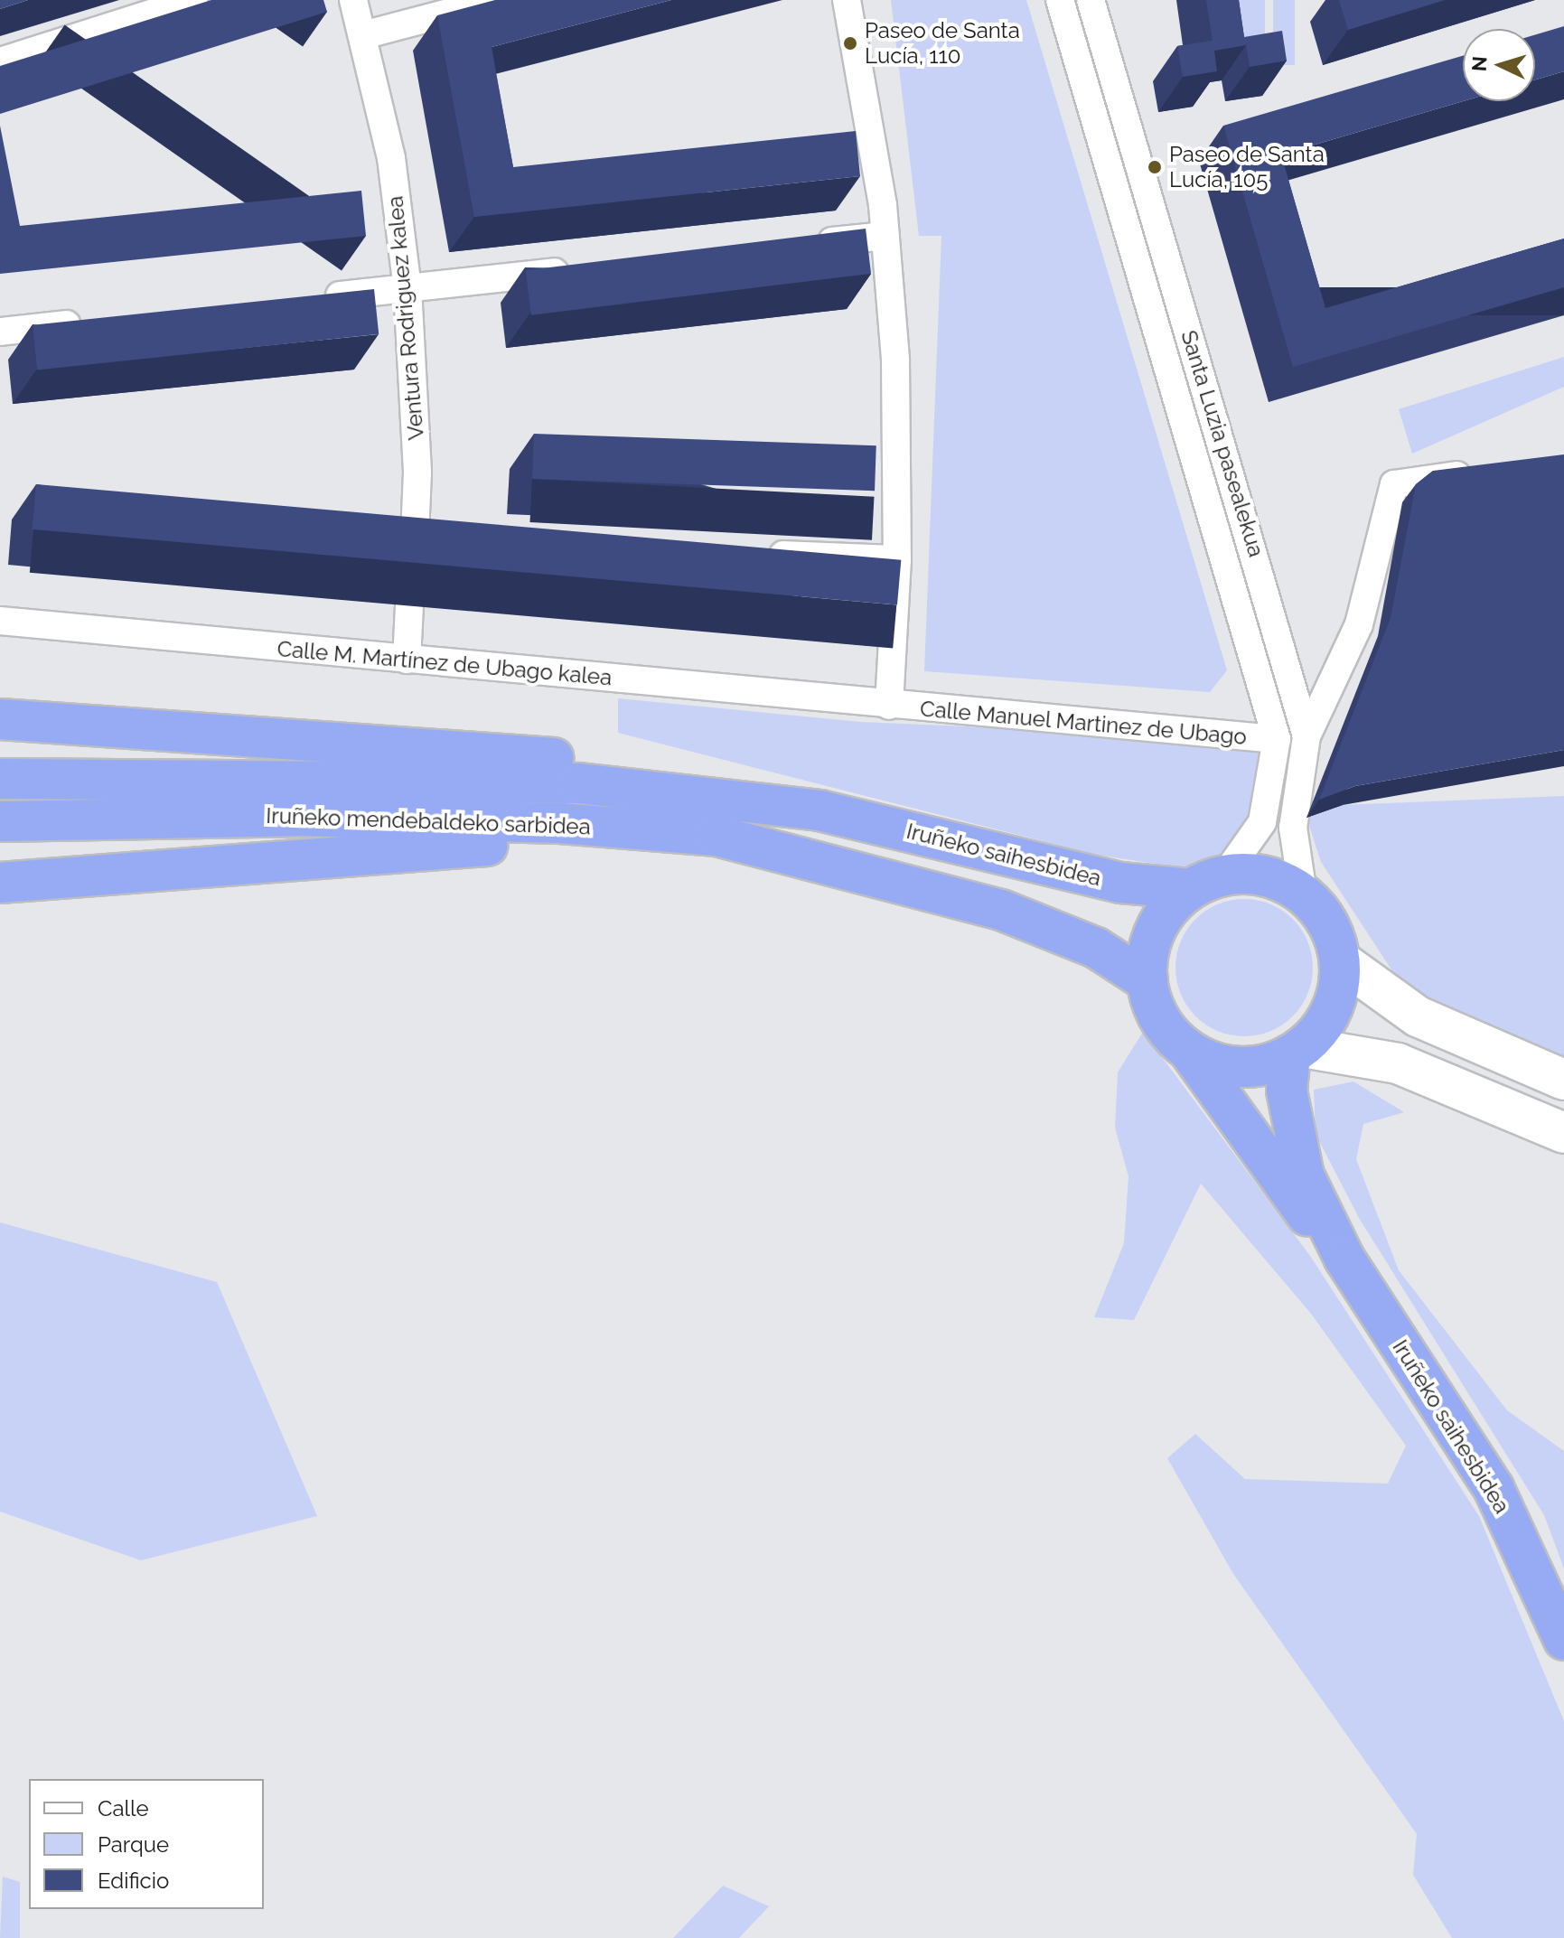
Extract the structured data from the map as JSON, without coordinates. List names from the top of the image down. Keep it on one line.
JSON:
{"streets":{"highway":["Iruñeko mendebaldeko sarbidea","Iruñeko saihesbidea"],"street":["Ventura Rodriguez kalea","Santa Luzia pasealekua","Calle M. Martínez de Ubago kalea","Calle Manuel Martinez de Ubago"]},"crossings":[["Santa Luzia pasealekua","Calle Manuel Martinez de Ubago"],["Santa Luzia pasealekua","Iruñeko saihesbidea"],["Calle M. Martínez de Ubago kalea","Calle Manuel Martinez de Ubago"],["Iruñeko mendebaldeko sarbidea","Iruñeko saihesbidea"]],"places":["Paseo de Santa Lucía, 110","Paseo de Santa Lucía, 105"],"legend":["Calle","Parque","Edificio"],"north":"left"}
